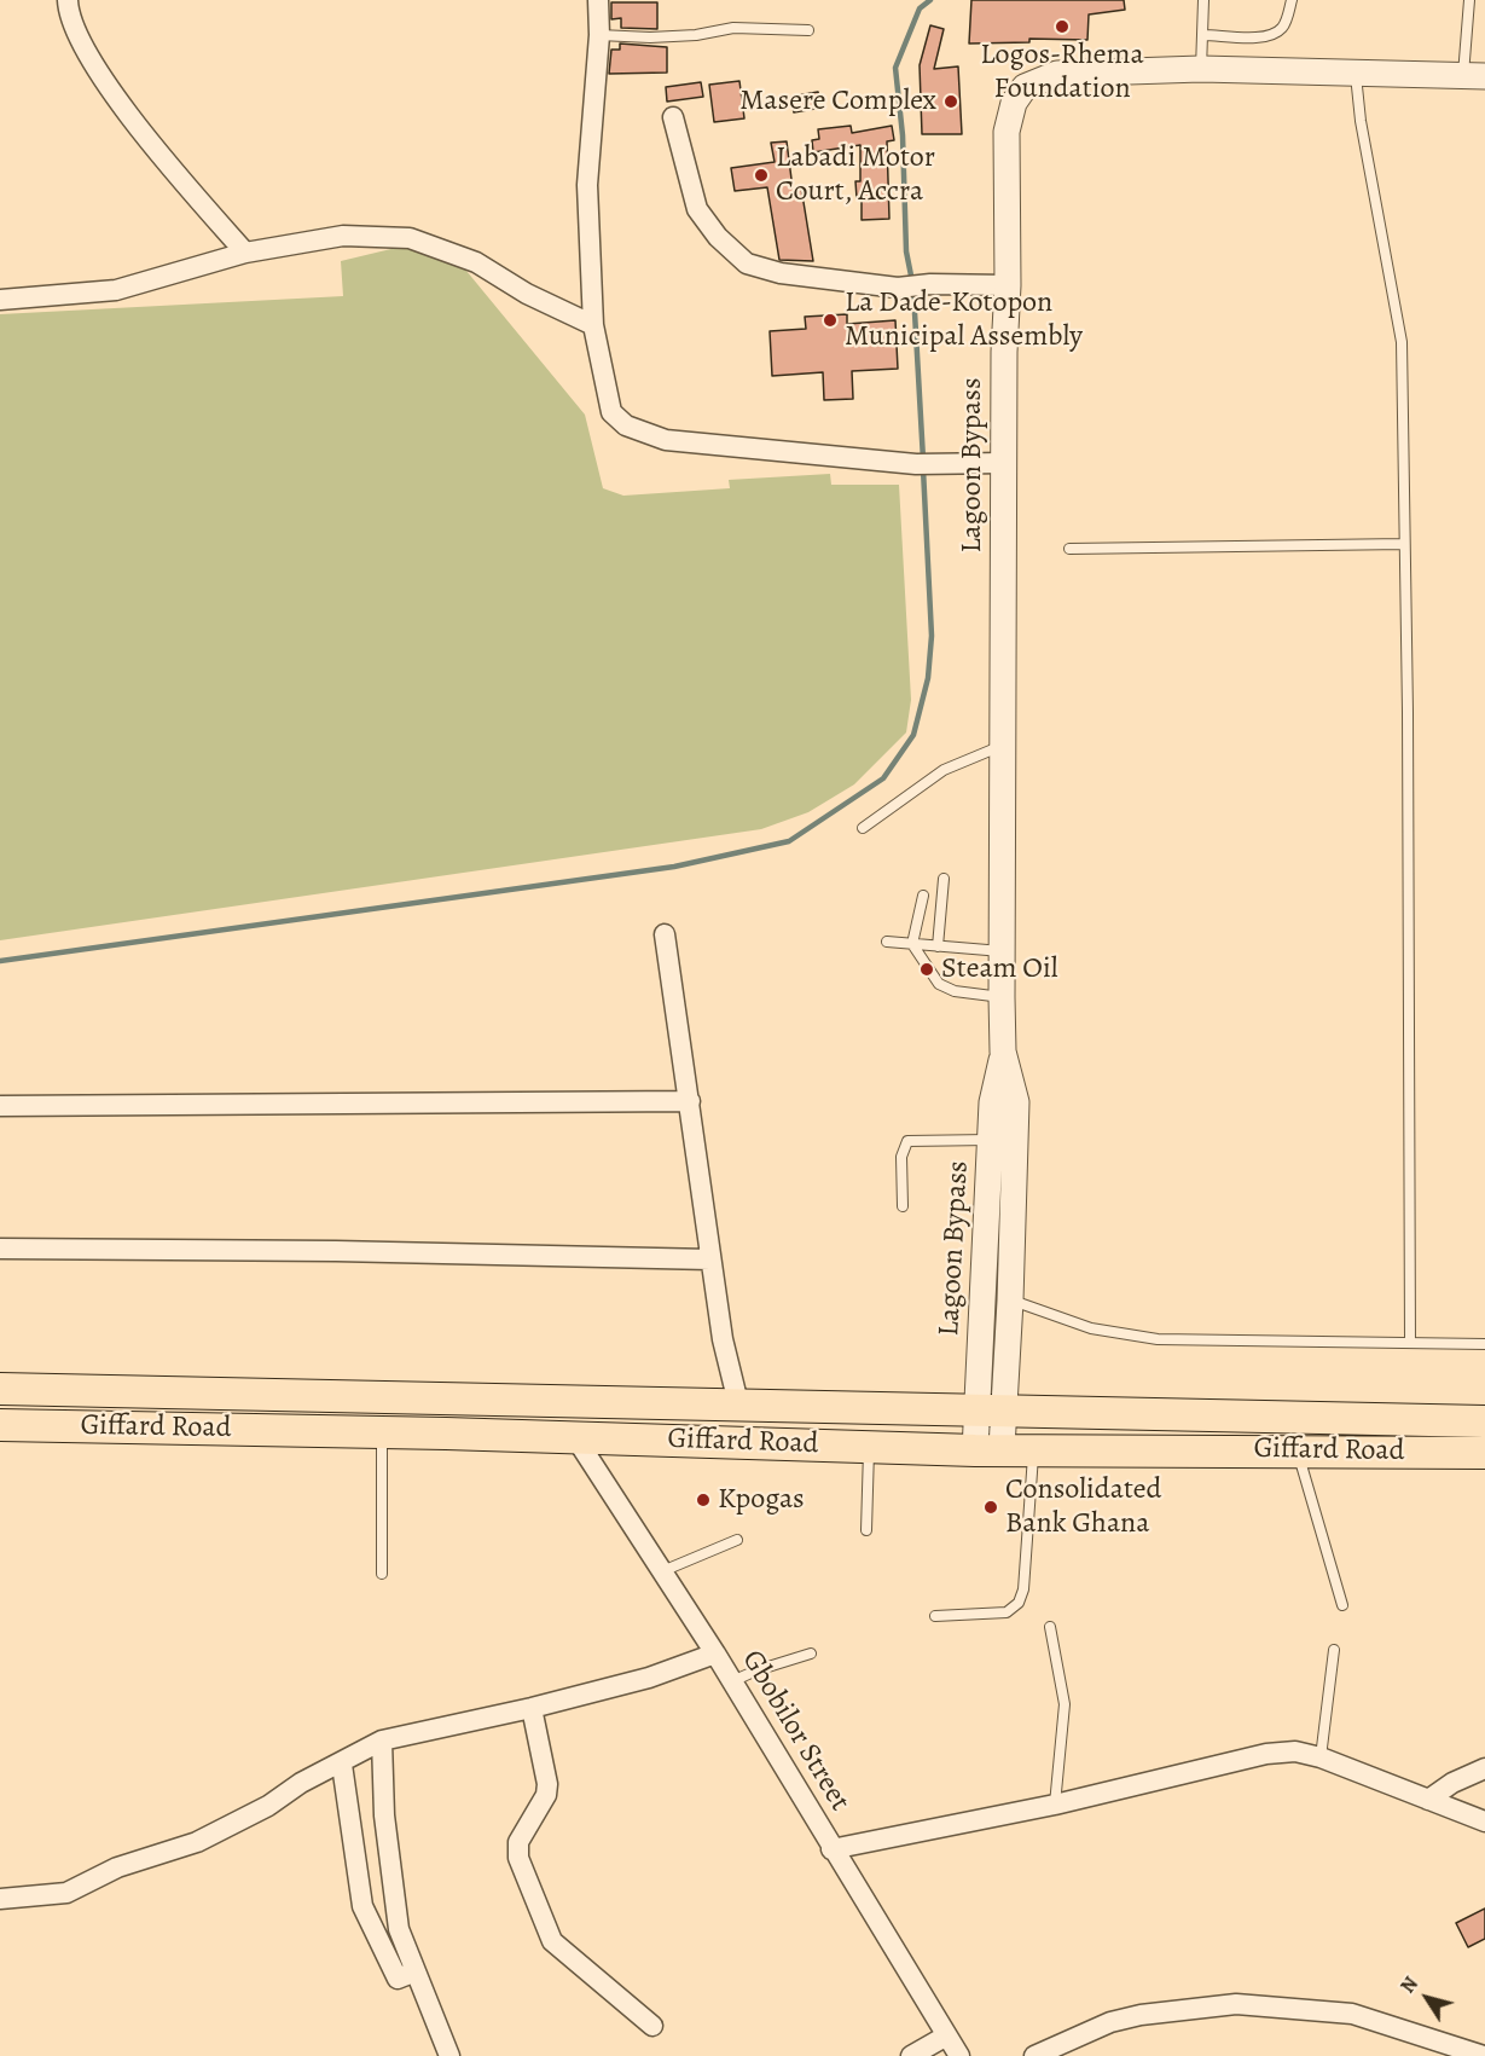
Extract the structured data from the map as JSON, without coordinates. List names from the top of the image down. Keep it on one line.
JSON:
{"streets":{"main road":["Giffard Road"],"street":["Lagoon Bypass","Gbobilor Street"]},"crossings":[["Lagoon Bypass","Giffard Road"],["Giffard Road","Gbobilor Street"]],"places":["Logos-Rhema Foundation","Masere Complex","Labadi Motor Court, Accra","La Dade-Kotopon Municipal Assembly","Steam Oil","Kpogas","Consolidated Bank Ghana"],"north":"top left"}
